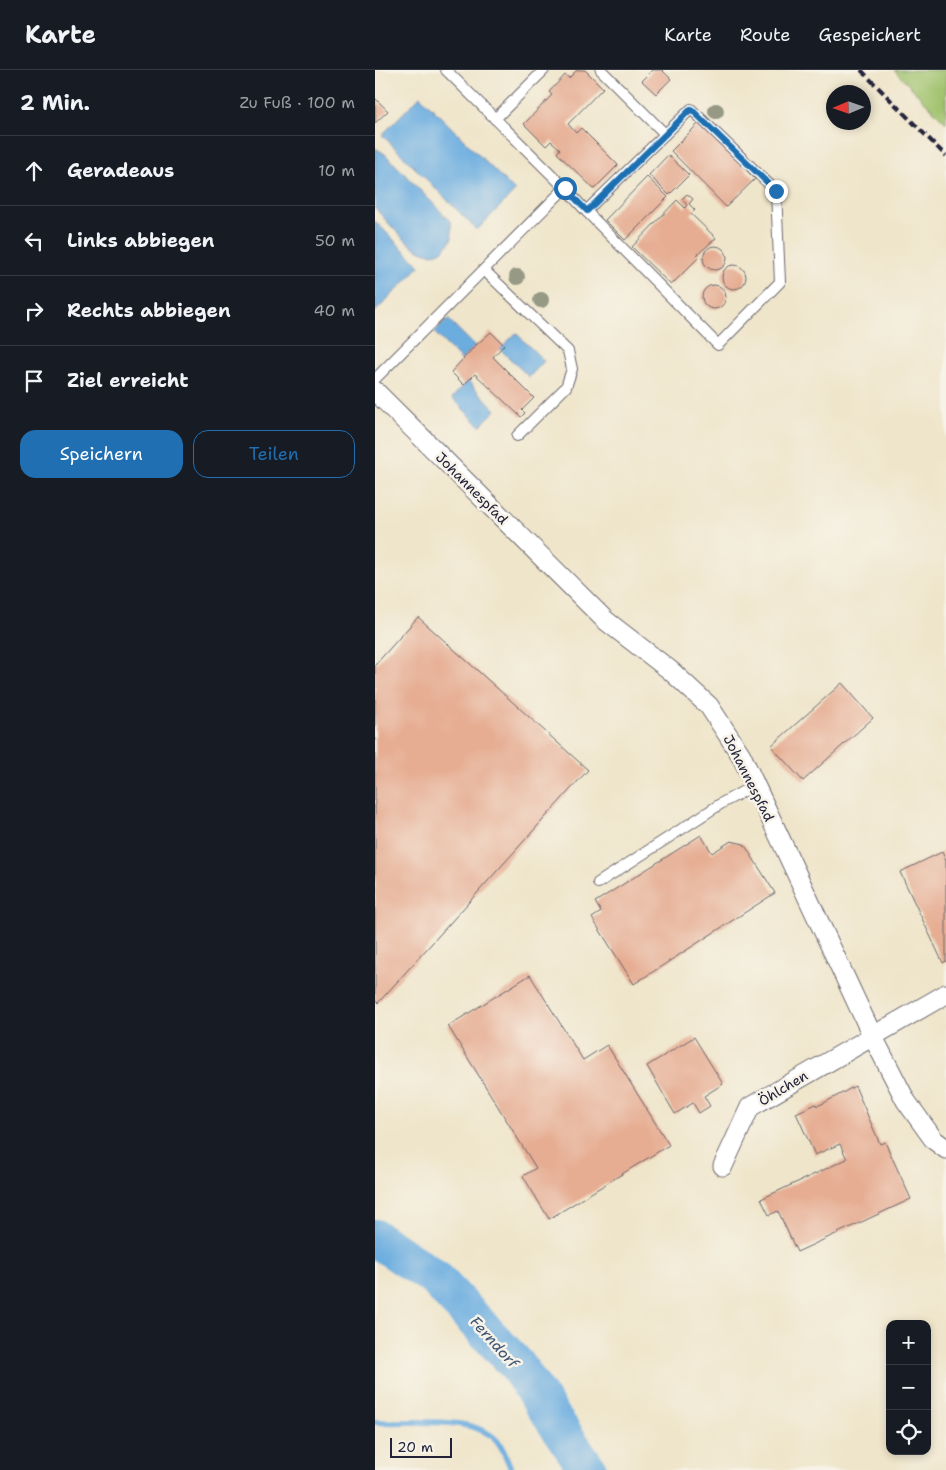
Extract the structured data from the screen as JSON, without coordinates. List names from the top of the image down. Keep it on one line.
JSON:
{"streets":{"street":["Johannespfad","Öhlchen"]},"crossings":[["Johannespfad","Öhlchen"]],"water":["Ferndorf"],"scale_bar":"20 m","north":"left","page":{"header":"Karte","nav":["Karte","Route","Gespeichert"],"heading":["2 Min.","Zu Fuß · 100 m"],"list":[["Geradeaus","10 m"],["Links abbiegen","50 m"],["Rechts abbiegen","40 m"],"Ziel erreicht"],"buttons":["Speichern","Teilen"],"map_buttons":["+","−"],"scale":"20 m"}}
